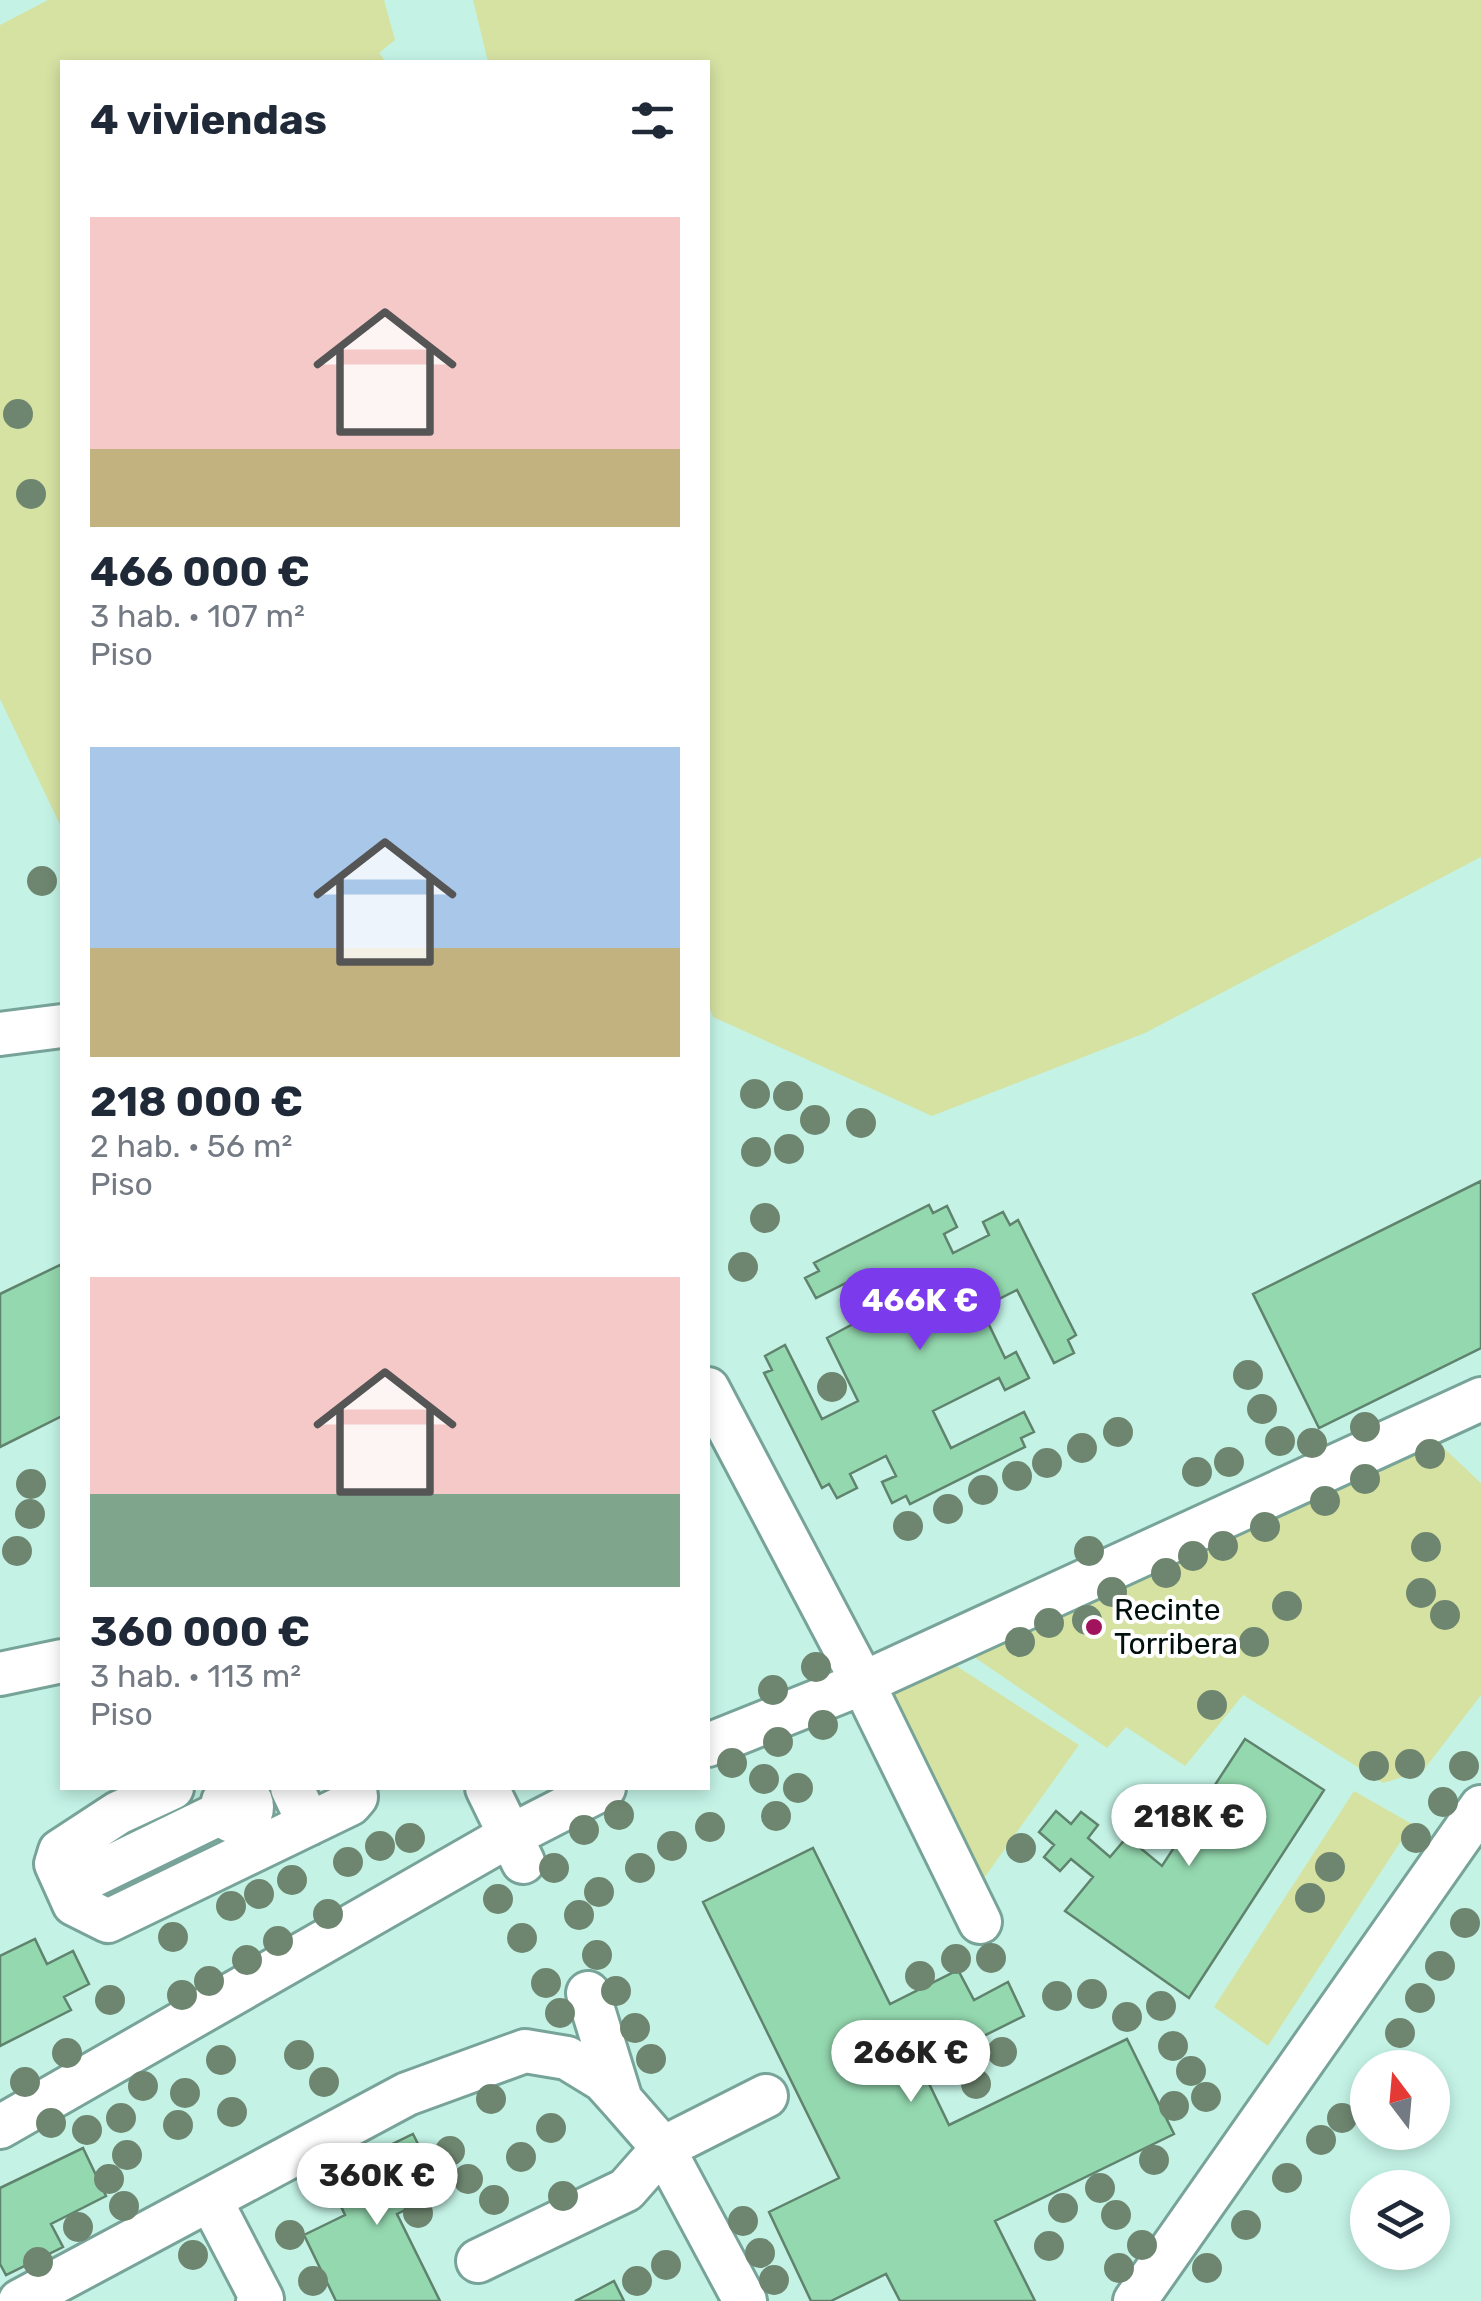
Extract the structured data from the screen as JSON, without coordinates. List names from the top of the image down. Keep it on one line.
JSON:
{"places":["Recinte Torribera"],"north":"top","page":{"heading":"4 viviendas","list":[{"name":"466 000 €","note":"3 hab. · 107 m² · Piso"},{"name":"218 000 €","note":"2 hab. · 56 m² · Piso"},{"name":"360 000 €","note":"3 hab. · 113 m² · Piso"}],"price":["466K €","218K €","266K €","360K €"]}}
